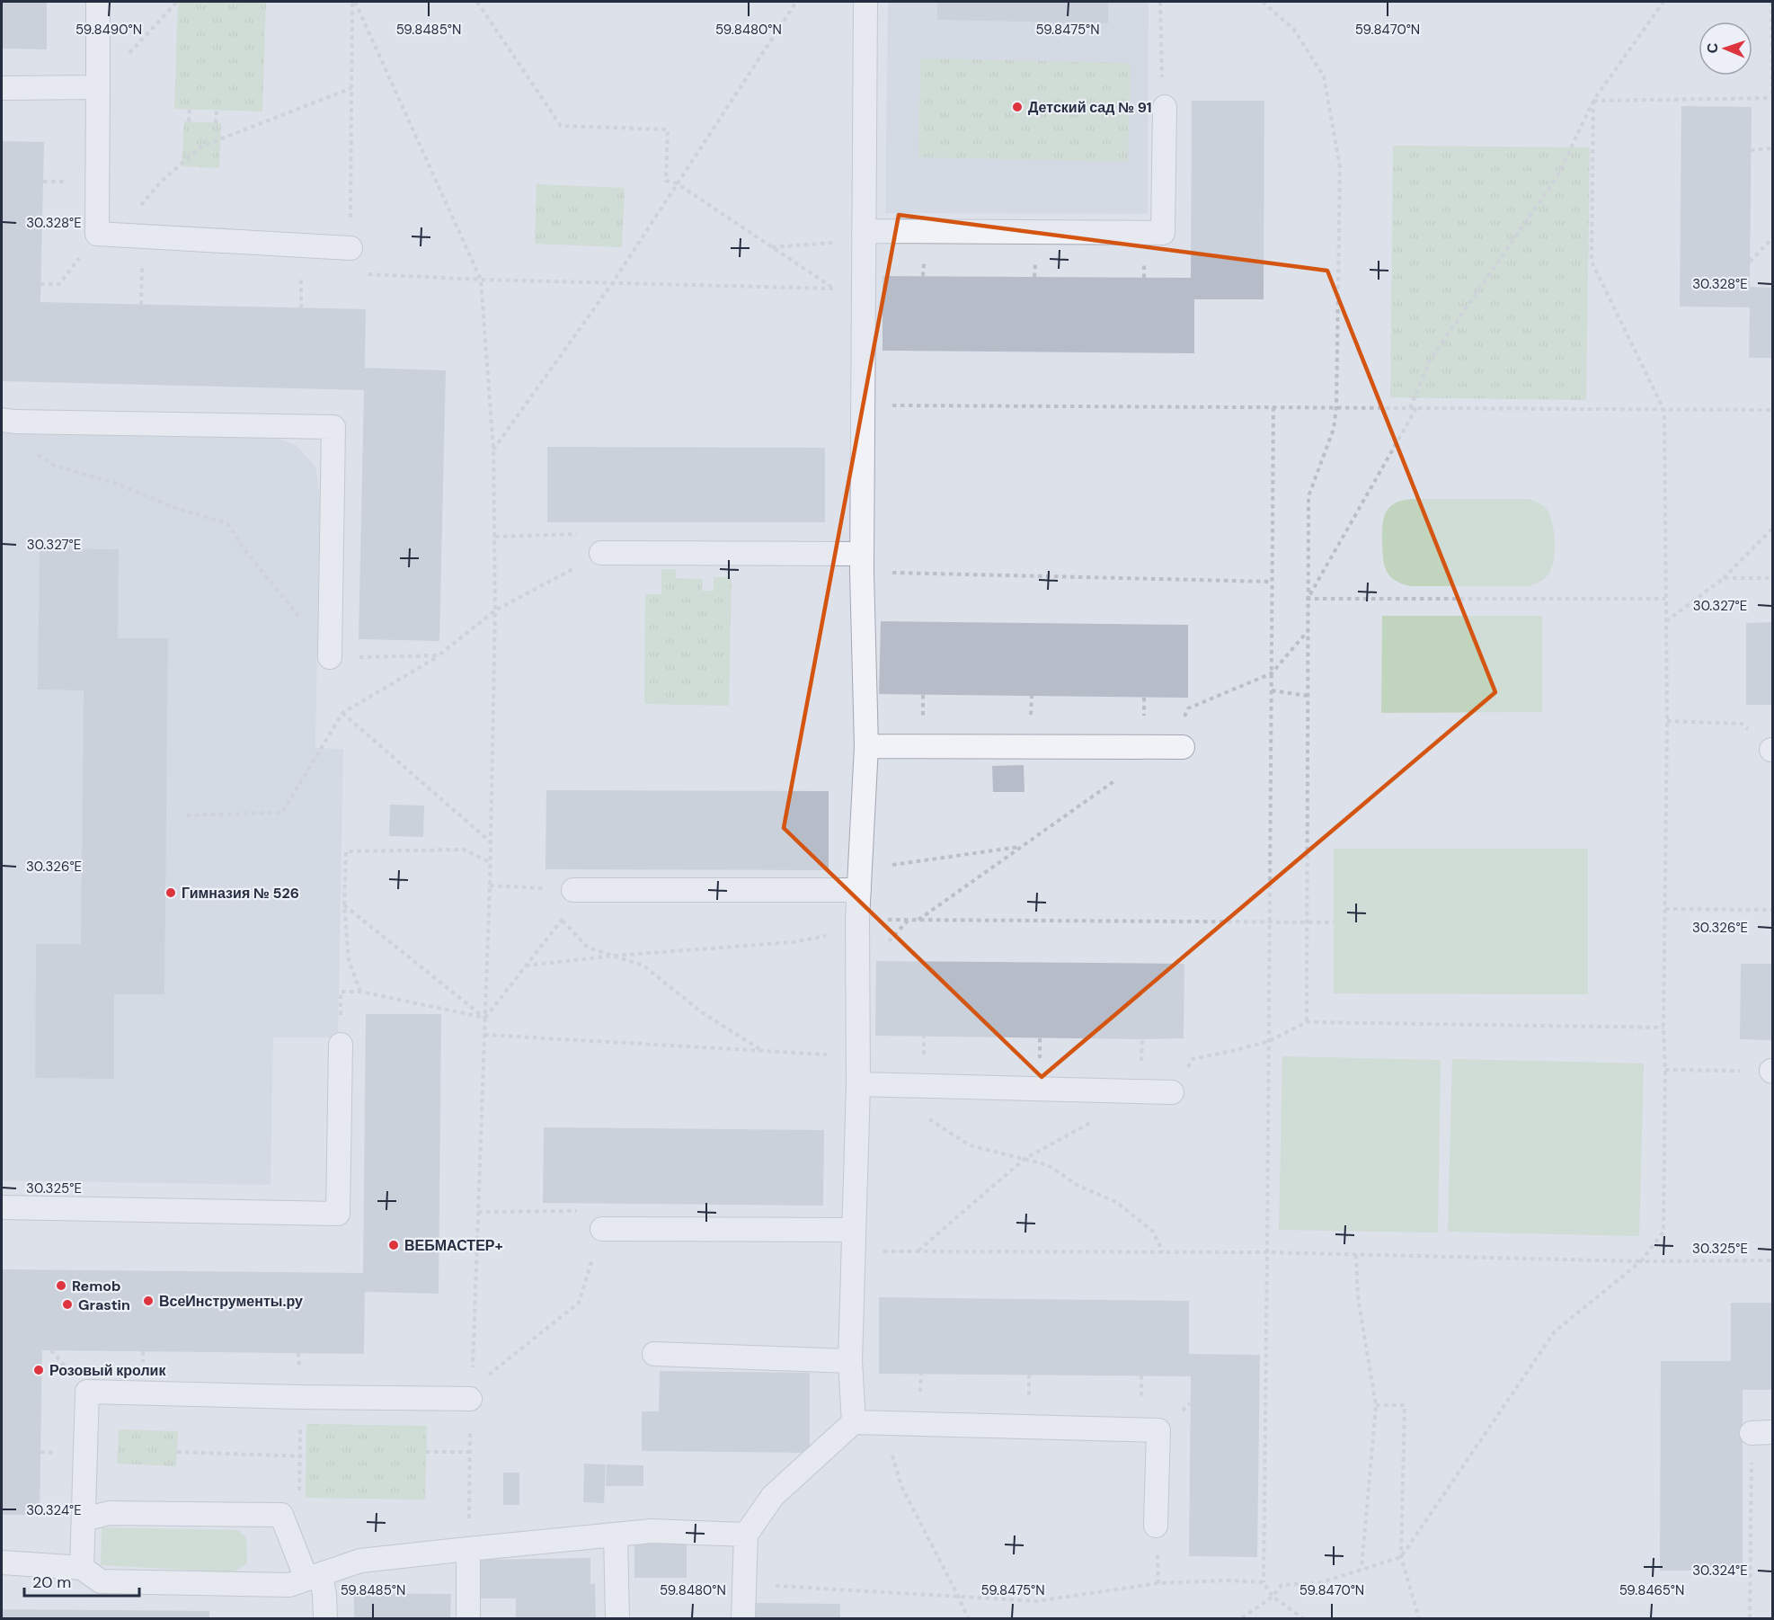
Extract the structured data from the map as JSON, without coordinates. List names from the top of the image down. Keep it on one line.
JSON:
{"places":["Детский сад № 91","Гимназия № 526","ВЕБМАСТЕР+","Remob","ВсеИнструменты.ру","Grastin","Розовый кролик"],"scale_bar":"20 m","north":"left","coordinates":["59.8490°N","59.8485°N","59.8480°N","59.8475°N","59.8470°N","30.328°E","30.327°E","30.326°E","30.325°E","30.324°E","59.8465°N"]}
